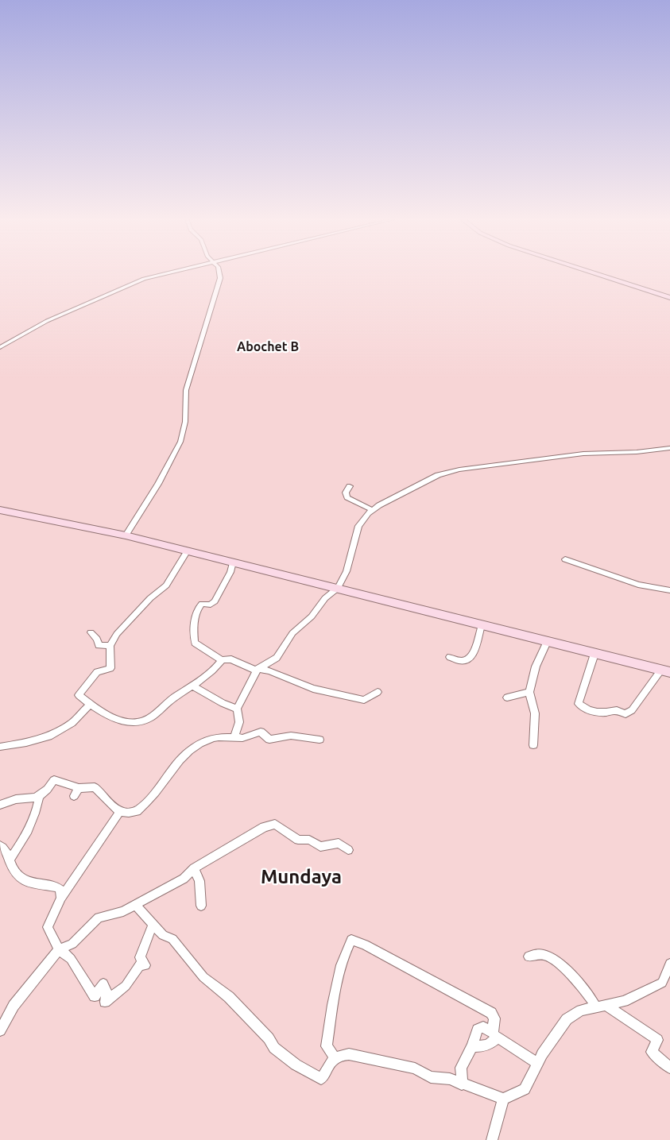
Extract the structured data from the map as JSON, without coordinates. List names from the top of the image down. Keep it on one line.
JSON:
{"districts":["Abochet B","Mundaya"]}
